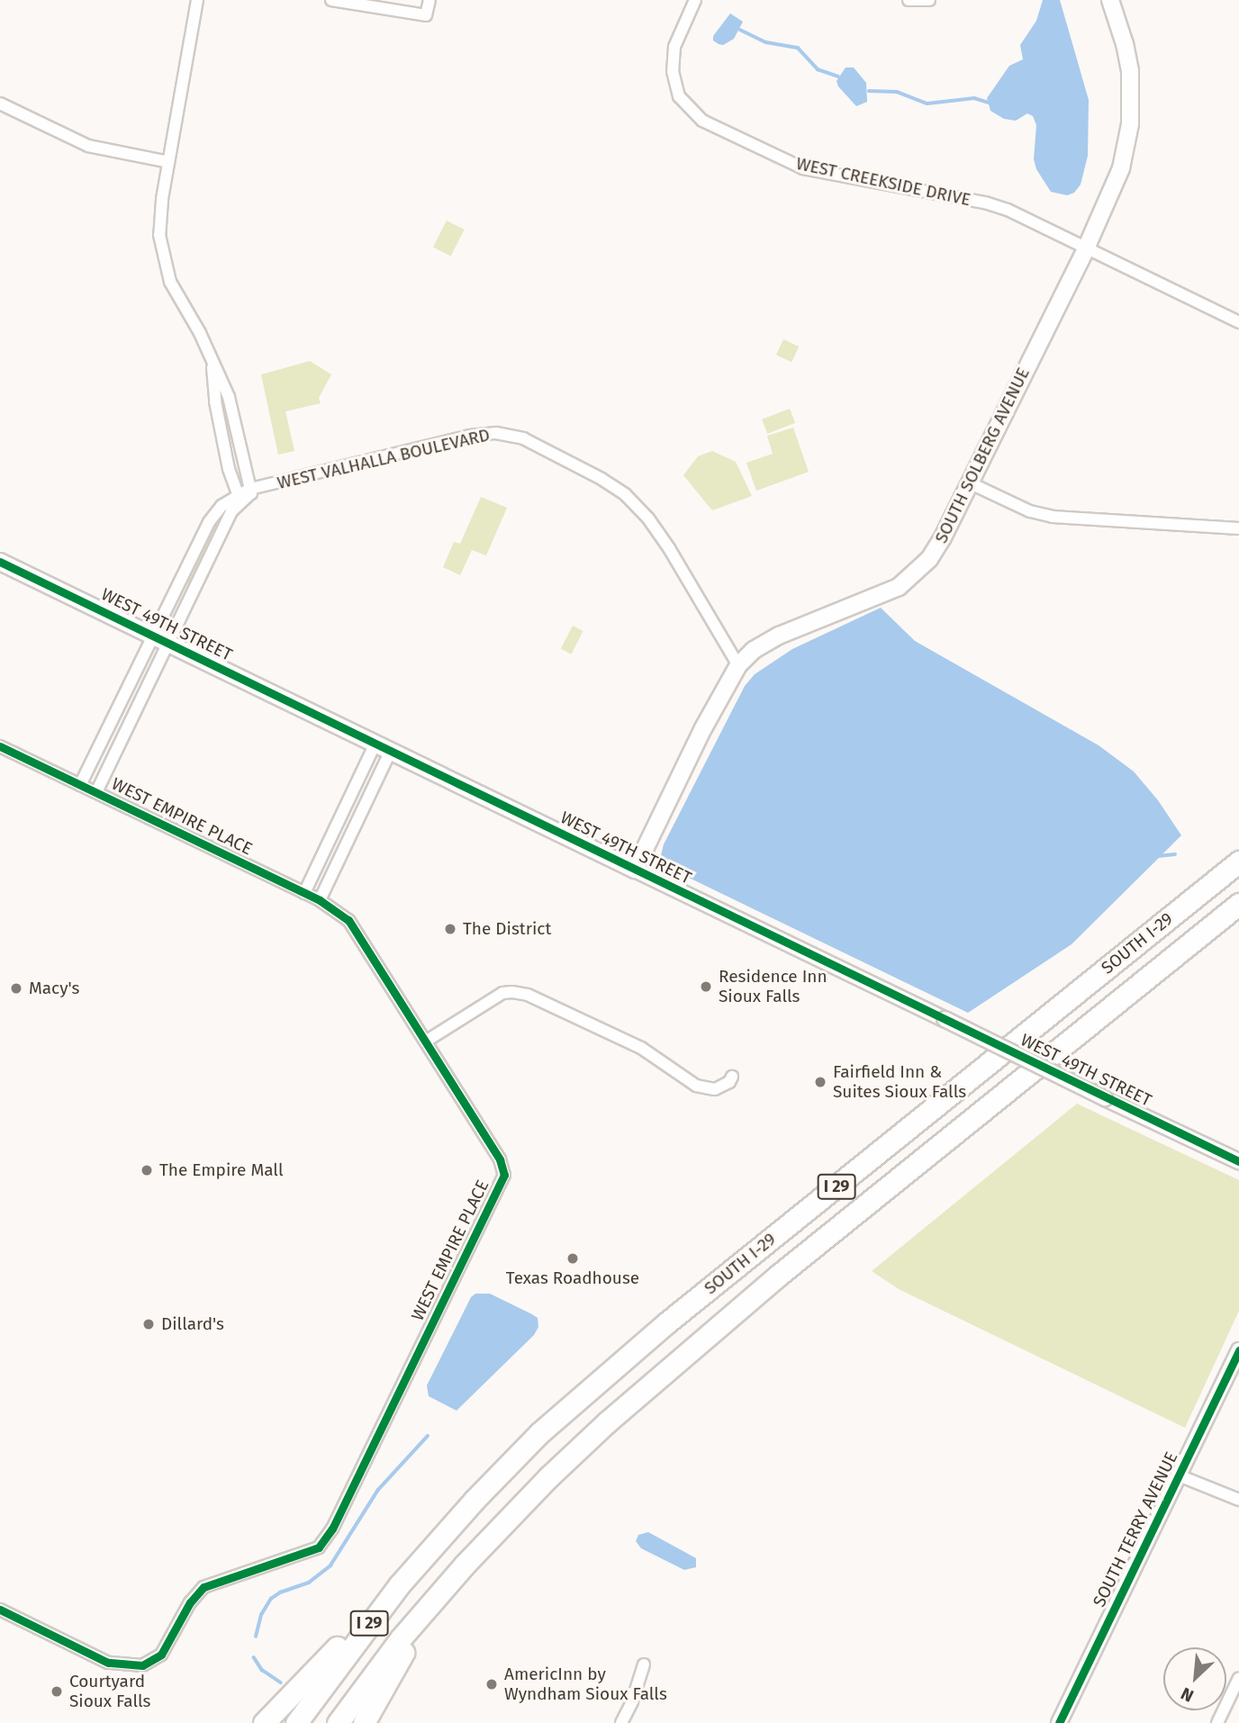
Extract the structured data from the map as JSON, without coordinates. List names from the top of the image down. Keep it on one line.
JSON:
{"streets":{"highway":["SOUTH I-29","I 29"],"main road":["SOUTH SOLBERG AVENUE","WEST 49TH STREET"],"street":["WEST CREEKSIDE DRIVE","WEST VALHALLA BOULEVARD","WEST EMPIRE PLACE","SOUTH TERRY AVENUE"]},"crossings":[["WEST CREEKSIDE DRIVE","SOUTH SOLBERG AVENUE"],["SOUTH SOLBERG AVENUE","WEST VALHALLA BOULEVARD"],["SOUTH SOLBERG AVENUE","WEST 49TH STREET"],["WEST VALHALLA BOULEVARD","WEST 49TH STREET"],["WEST VALHALLA BOULEVARD","WEST EMPIRE PLACE"],["WEST 49TH STREET","WEST EMPIRE PLACE"]],"places":["The District","Residence Inn Sioux Falls","Macy's","Fairfield Inn & Suites Sioux Falls","The Empire Mall","Texas Roadhouse","Dillard's","AmericInn by Wyndham Sioux Falls","Courtyard Sioux Falls"],"north":"bottom left"}
